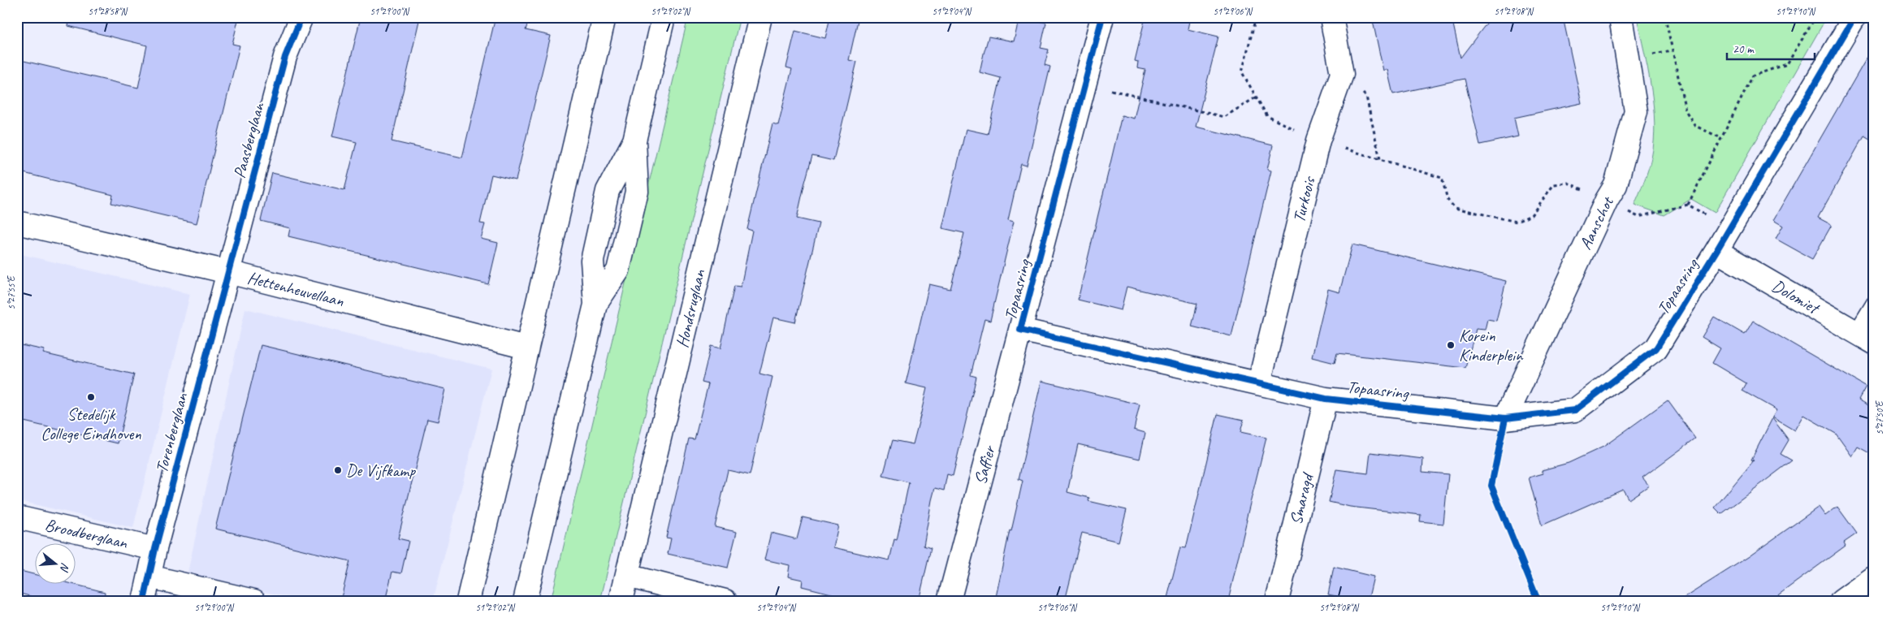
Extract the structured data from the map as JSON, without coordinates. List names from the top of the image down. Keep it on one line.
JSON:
{"streets":{"street":["Paasberglaan","Turkoois","Aanschot","Topaasring","Hettenheuvellaan","Dolomiet","Hondsruglaan","Torenberglaan","Saffier","Smaragd","Broodberglaan"]},"crossings":[["Paasberglaan","Hettenheuvellaan"],["Paasberglaan","Torenberglaan"],["Turkoois","Topaasring"],["Aanschot","Topaasring"],["Topaasring","Dolomiet"],["Topaasring","Saffier"],["Topaasring","Smaragd"],["Hettenheuvellaan","Torenberglaan"],["Torenberglaan","Broodberglaan"]],"places":["Korein Kinderplein","Stedelijk College Eindhoven","De Vijfkamp"],"scale_bar":"20 m","north":"right","coordinates":["51°28'58\"N","51°29'00\"N","51°29'02\"N","51°29'04\"N","51°29'06\"N","51°29'08\"N","51°29'10\"N","5°27'55\"E","5°27'50\"E"]}
